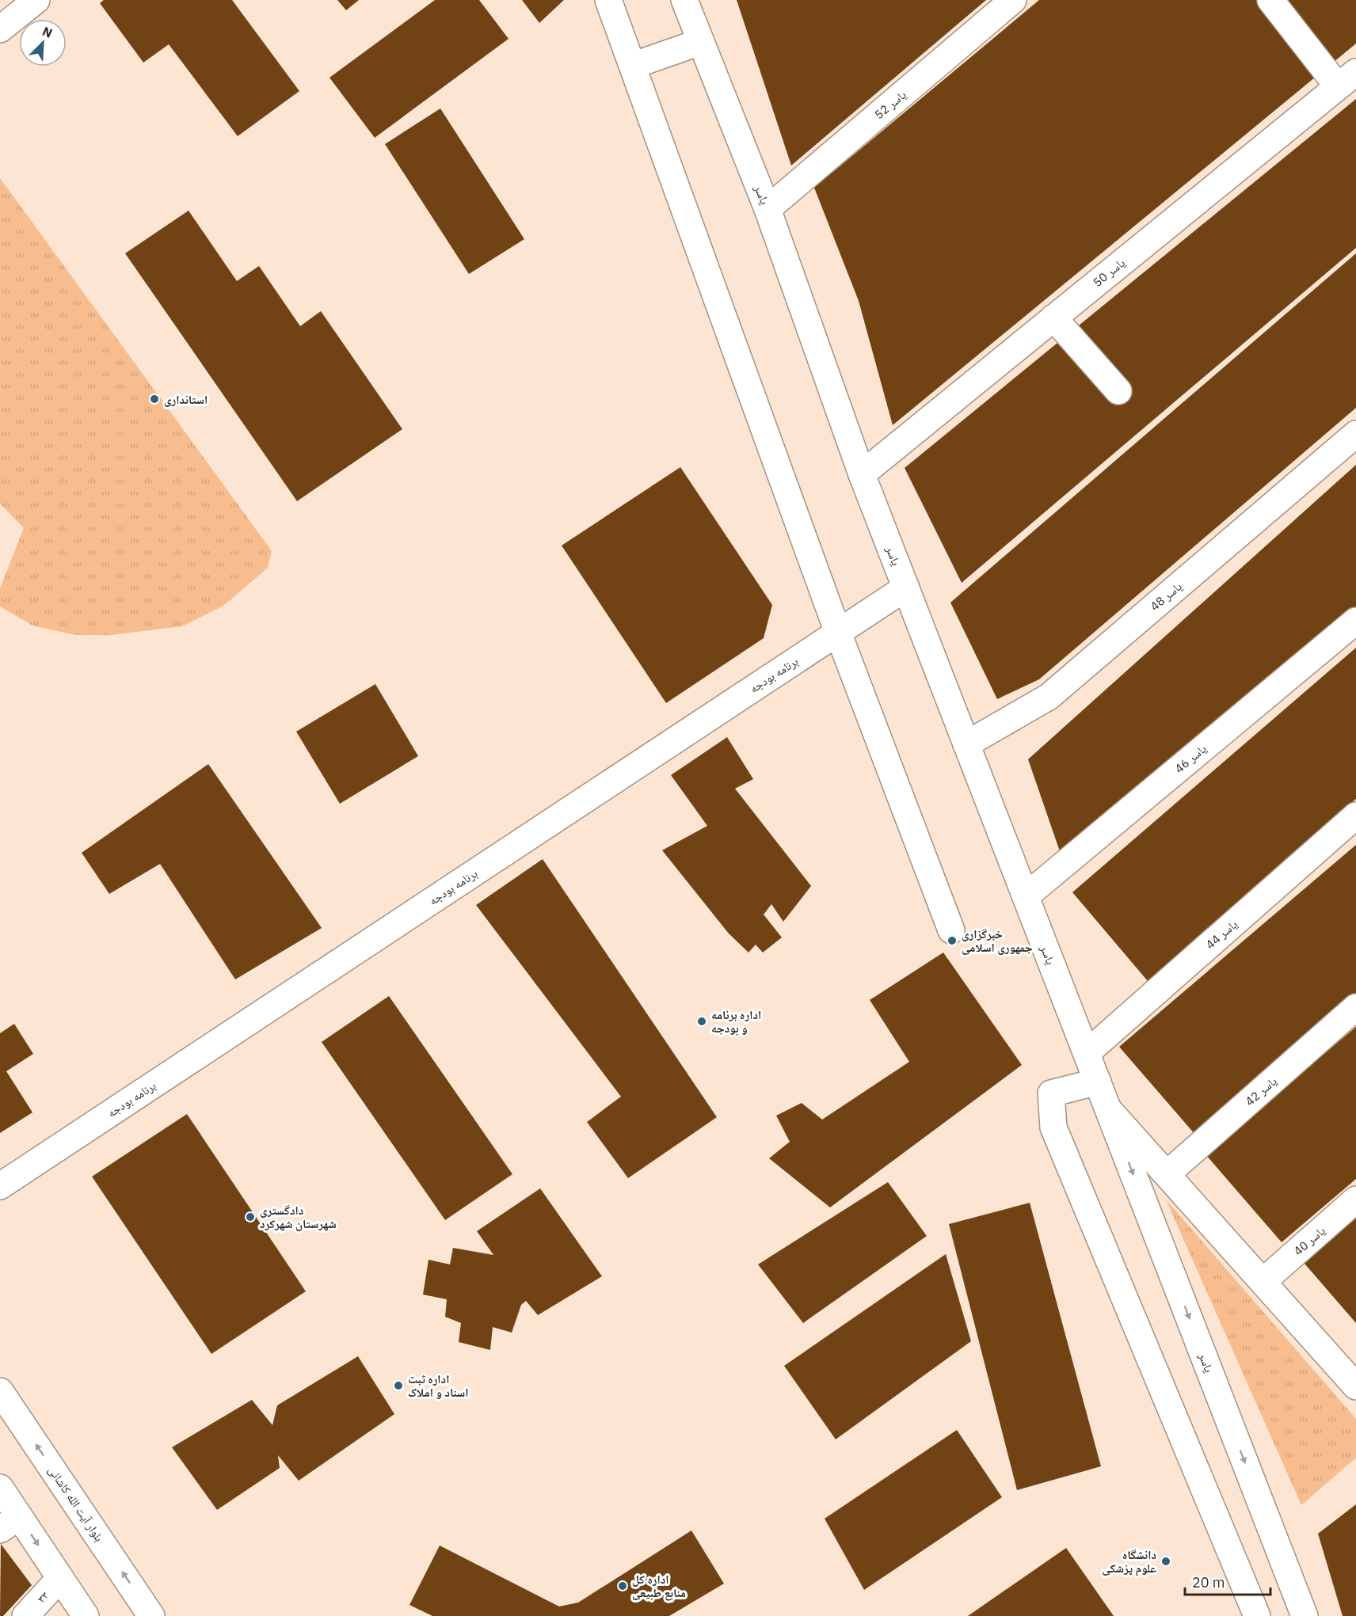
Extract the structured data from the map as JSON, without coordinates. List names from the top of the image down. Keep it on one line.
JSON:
{"streets":{"main road":["یاسر 52","یاسر","یاسر 50","یاسر 48","برنامه بودجه","یاسر 46","یاسر 44","یاسر 42","یاسر 40","بلوار آیت الله کاشانی","۳۳"]},"crossings":[["یاسر 52","یاسر"],["یاسر","یاسر 50"],["یاسر","یاسر 48"],["یاسر","برنامه بودجه"],["یاسر","یاسر 46"],["یاسر","یاسر 44"],["یاسر","یاسر 42"],["یاسر","یاسر 40"]],"places":["استانداری","خبرگزاری جمهوری اسلامی","اداره برنامه و بودجه","دادگستری شهرستان شهرکرد","اداره ثبت اسناد و املاک","دانشگاه علوم پزشکی","اداره کل منابع طبیعی"],"scale_bar":"20 m","north":"top right"}
